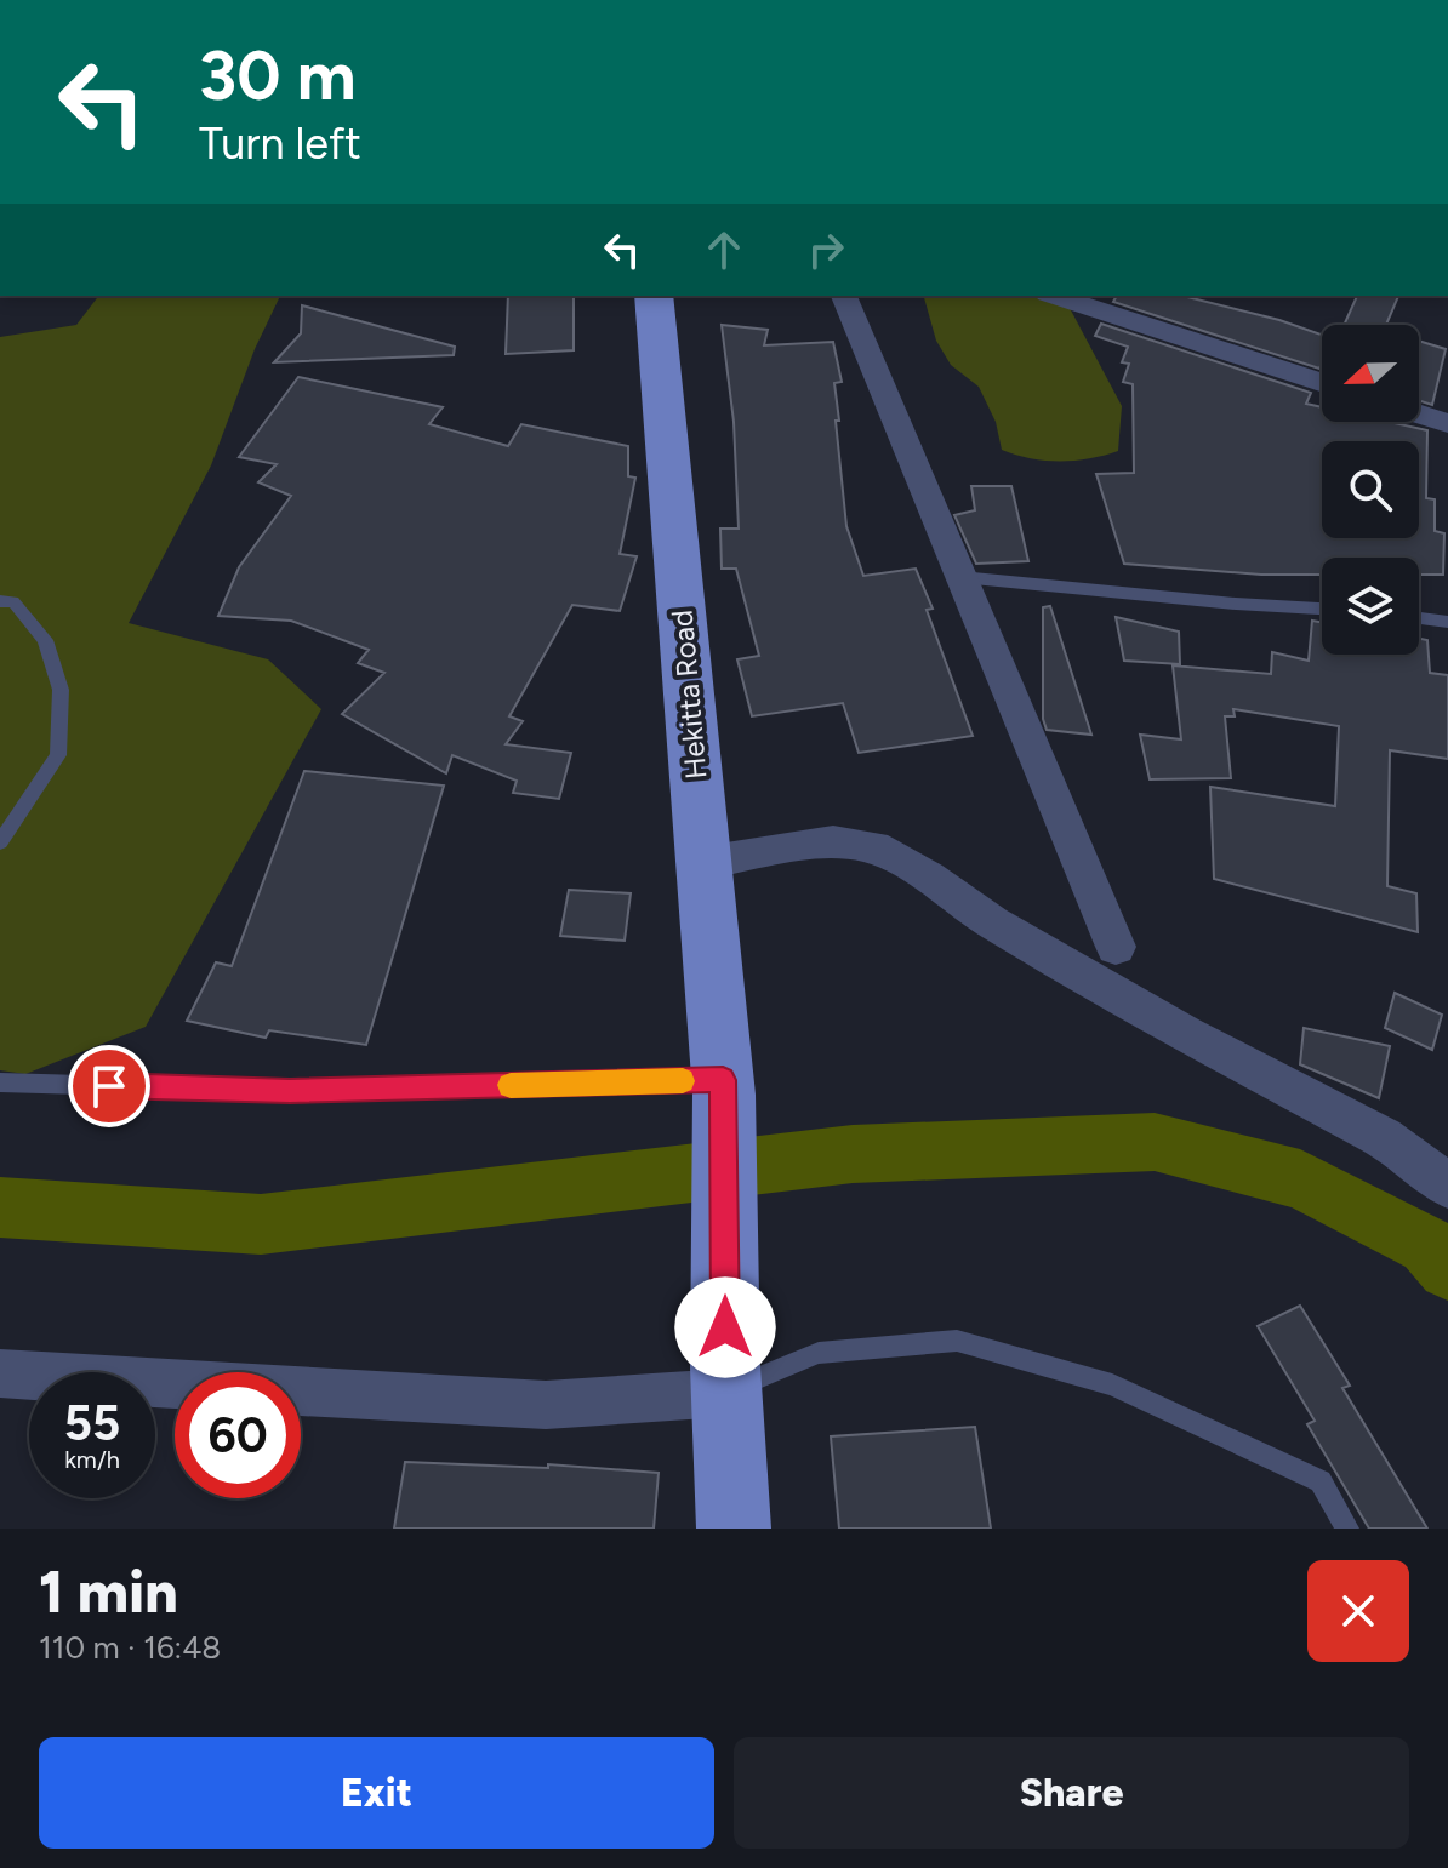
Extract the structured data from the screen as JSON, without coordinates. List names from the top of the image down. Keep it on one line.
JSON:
{"streets":{"main road":["Hekitta Road"]},"north":"left","page":{"turn":["30 m","Turn left"],"speed":"55 km/h","limit":"60","heading":["1 min","110 m · 16:48"],"buttons":["Exit","Share"]}}
